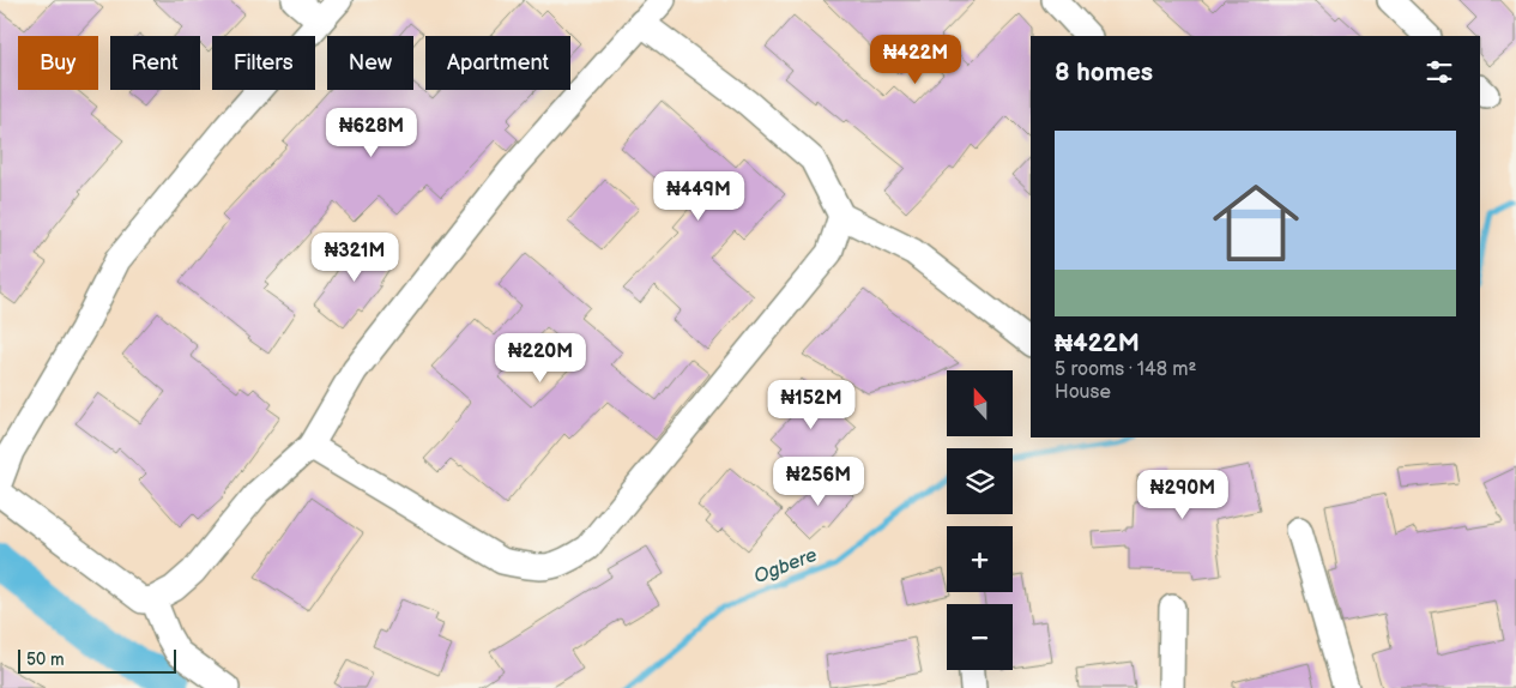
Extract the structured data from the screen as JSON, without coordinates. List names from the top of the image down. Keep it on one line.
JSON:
{"water":["Ogbere"],"scale_bar":"50 m","north":"top","page":{"price":["₦422M","₦628M","₦449M","₦321M","₦220M","₦152M","₦256M","₦290M"],"chip":["Buy","Rent","Filters","New","Apartment"],"heading":"8 homes","list":[{"name":"₦422M","note":"5 rooms · 148 m² · House"}],"map_buttons":["+","−"],"scale":"50 m"}}
